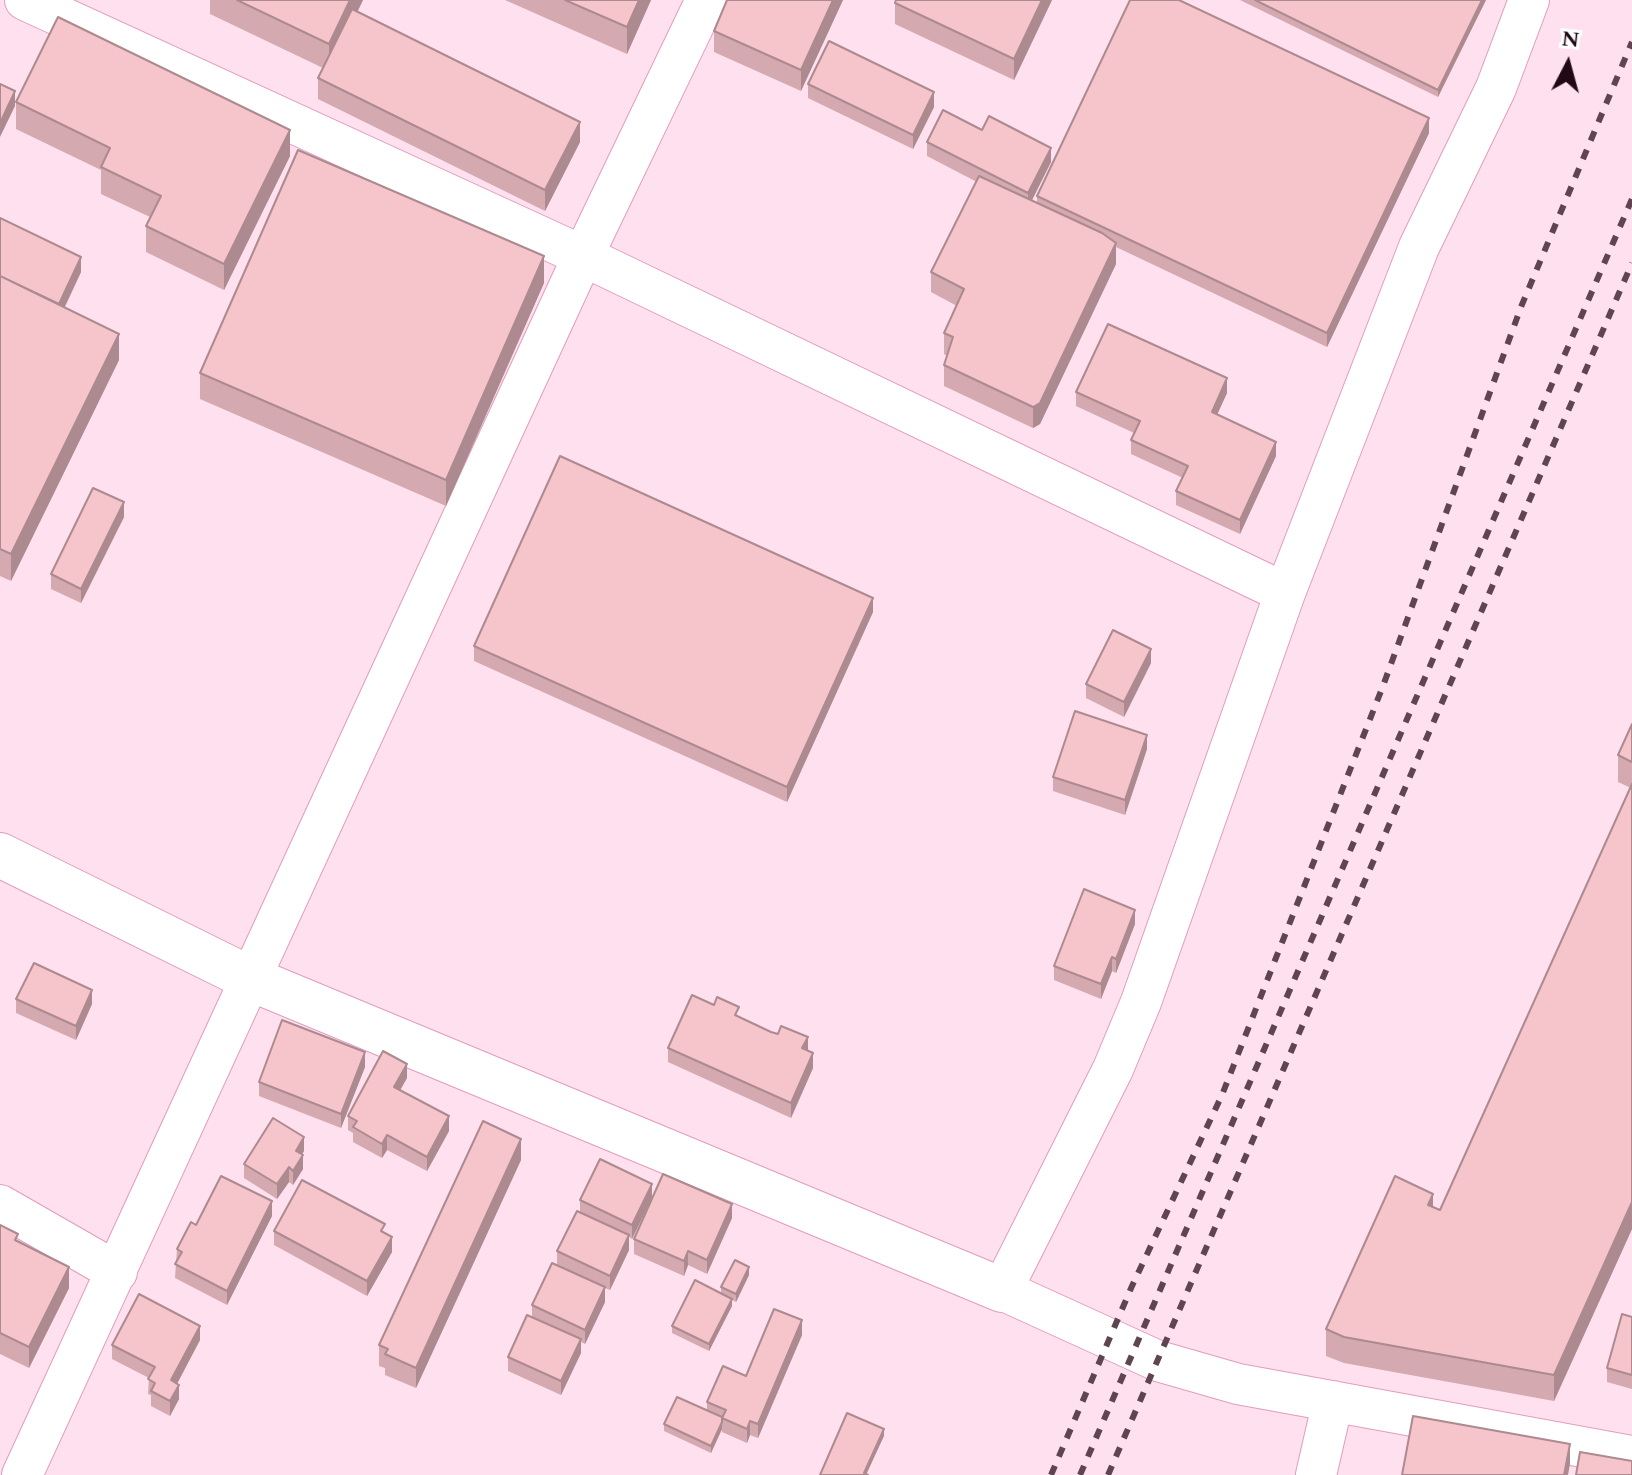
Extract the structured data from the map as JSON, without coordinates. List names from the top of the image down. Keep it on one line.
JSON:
{"north":"top"}
